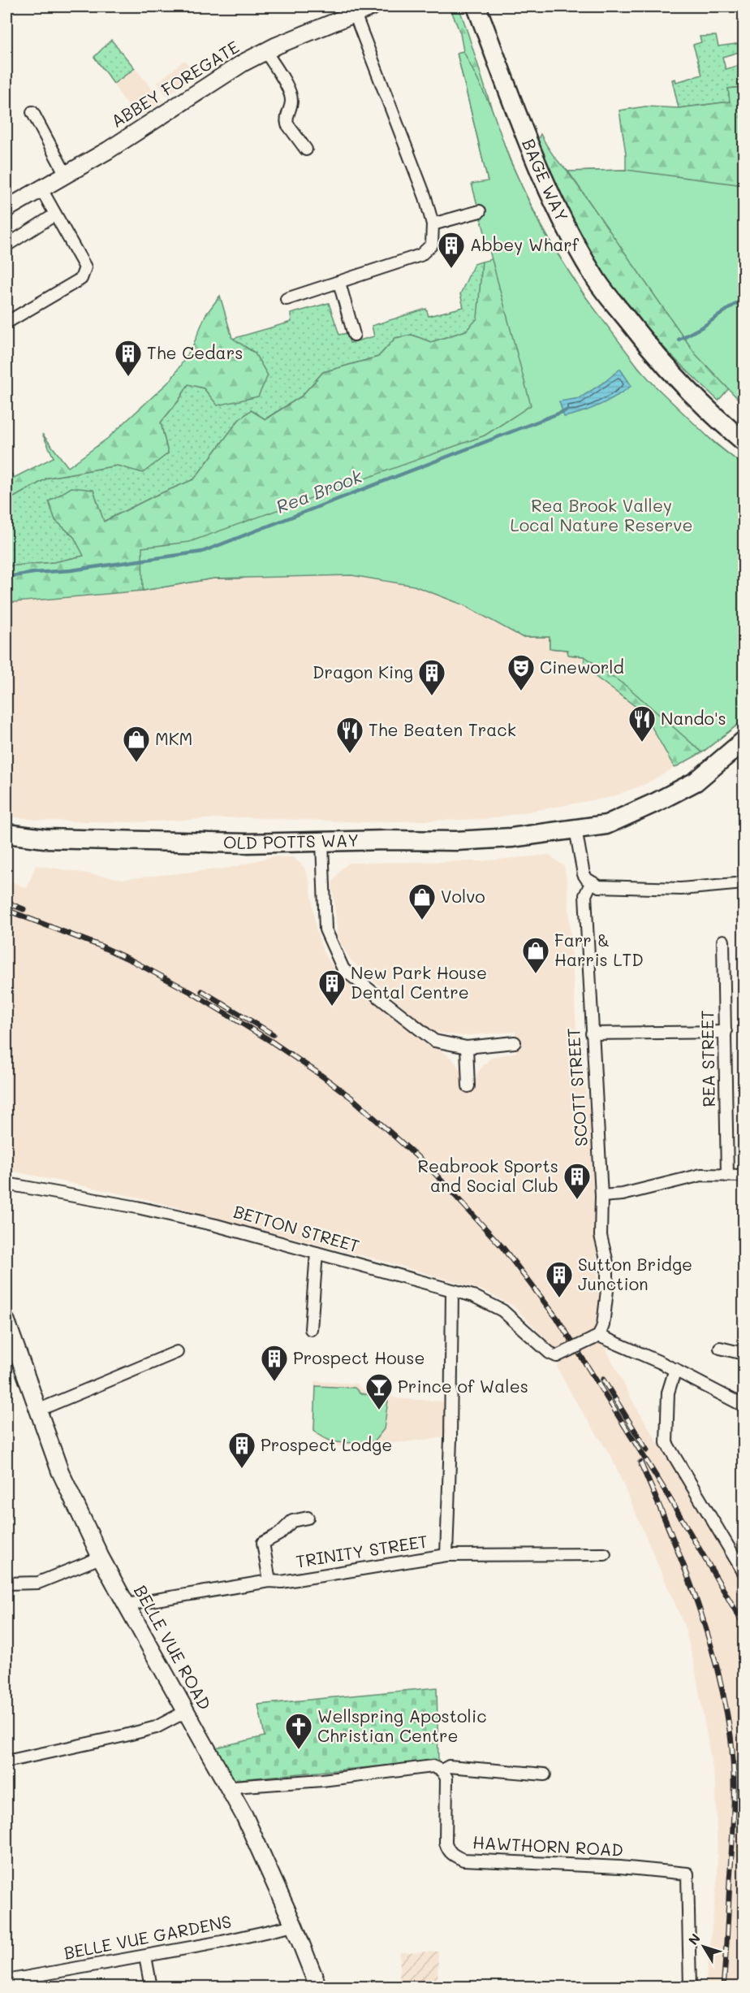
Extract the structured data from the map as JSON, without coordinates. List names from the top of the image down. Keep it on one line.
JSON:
{"streets":{"main road":["BAGE WAY","OLD POTTS WAY"],"street":["ABBEY FOREGATE","REA STREET","SCOTT STREET","BETTON STREET","TRINITY STREET","BELLE VUE ROAD","HAWTHORN ROAD","BELLE VUE GARDENS"]},"crossings":[["SCOTT STREET","BETTON STREET"],["TRINITY STREET","BELLE VUE ROAD"],["BELLE VUE ROAD","BELLE VUE GARDENS"]],"water":["Rea Brook"],"parks":["Rea Brook Valley Local Nature Reserve"],"places":{"building":["Abbey Wharf","The Cedars","Dragon King","New Park House Dental Centre","Reabrook Sports and Social Club","Sutton Bridge Junction","Prospect House","Prospect Lodge"],"theatre":["Cineworld"],"restaurant":["Nando's","The Beaten Track"],"shop":["MKM","Volvo","Farr & Harris LTD"],"bar":["Prince of Wales"],"church":["Wellspring Apostolic Christian Centre"]},"north":"top left"}
